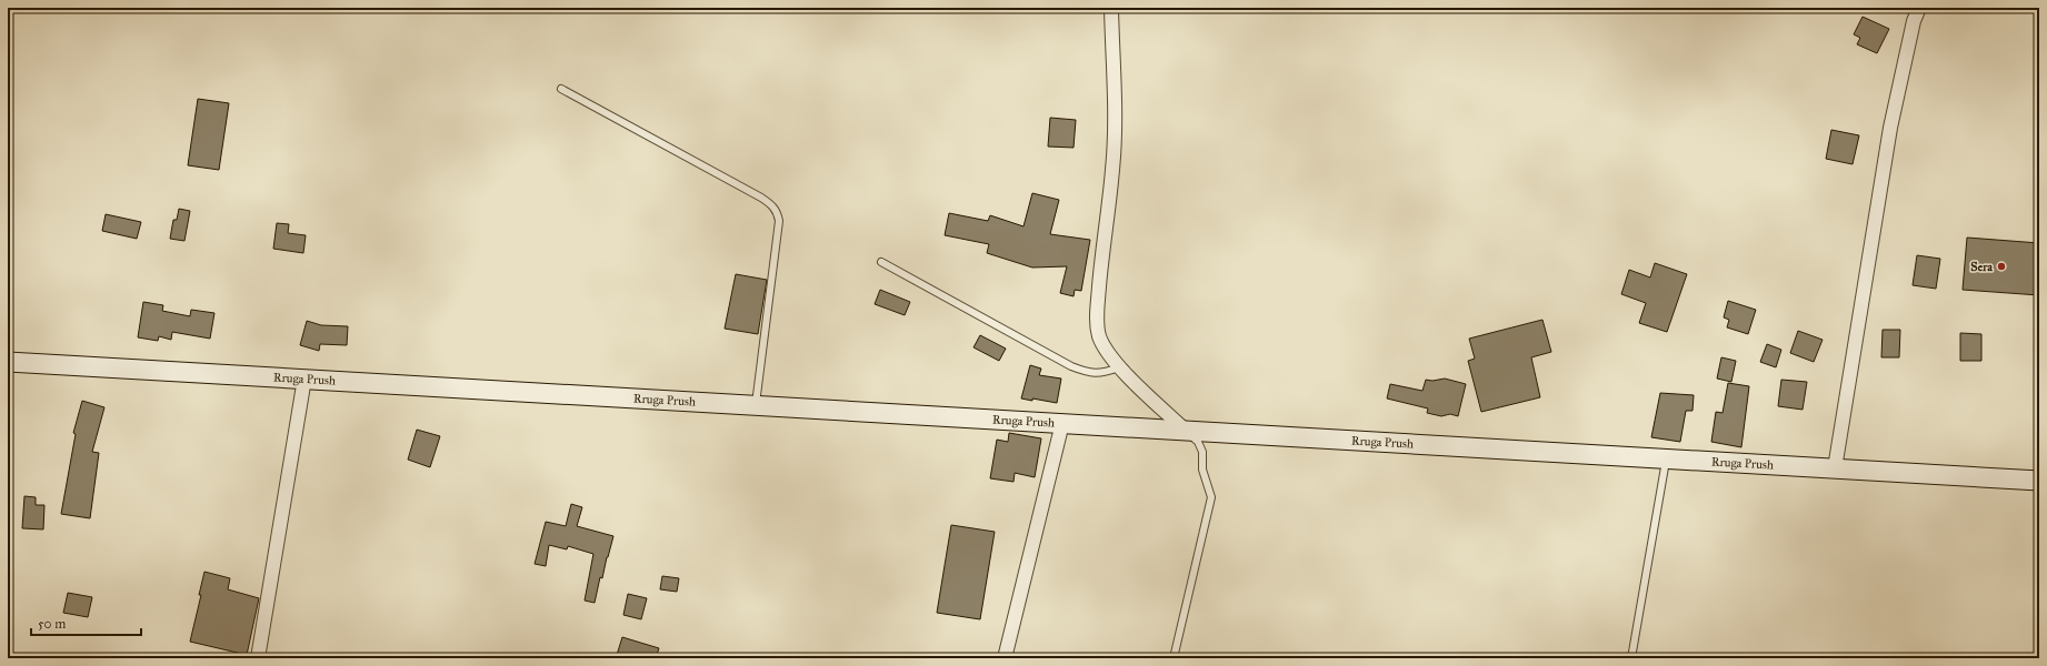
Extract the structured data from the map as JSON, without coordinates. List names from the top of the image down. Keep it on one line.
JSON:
{"streets":{"street":["Rruga Prush"]},"places":["Sera"],"scale_bar":"50 m"}
